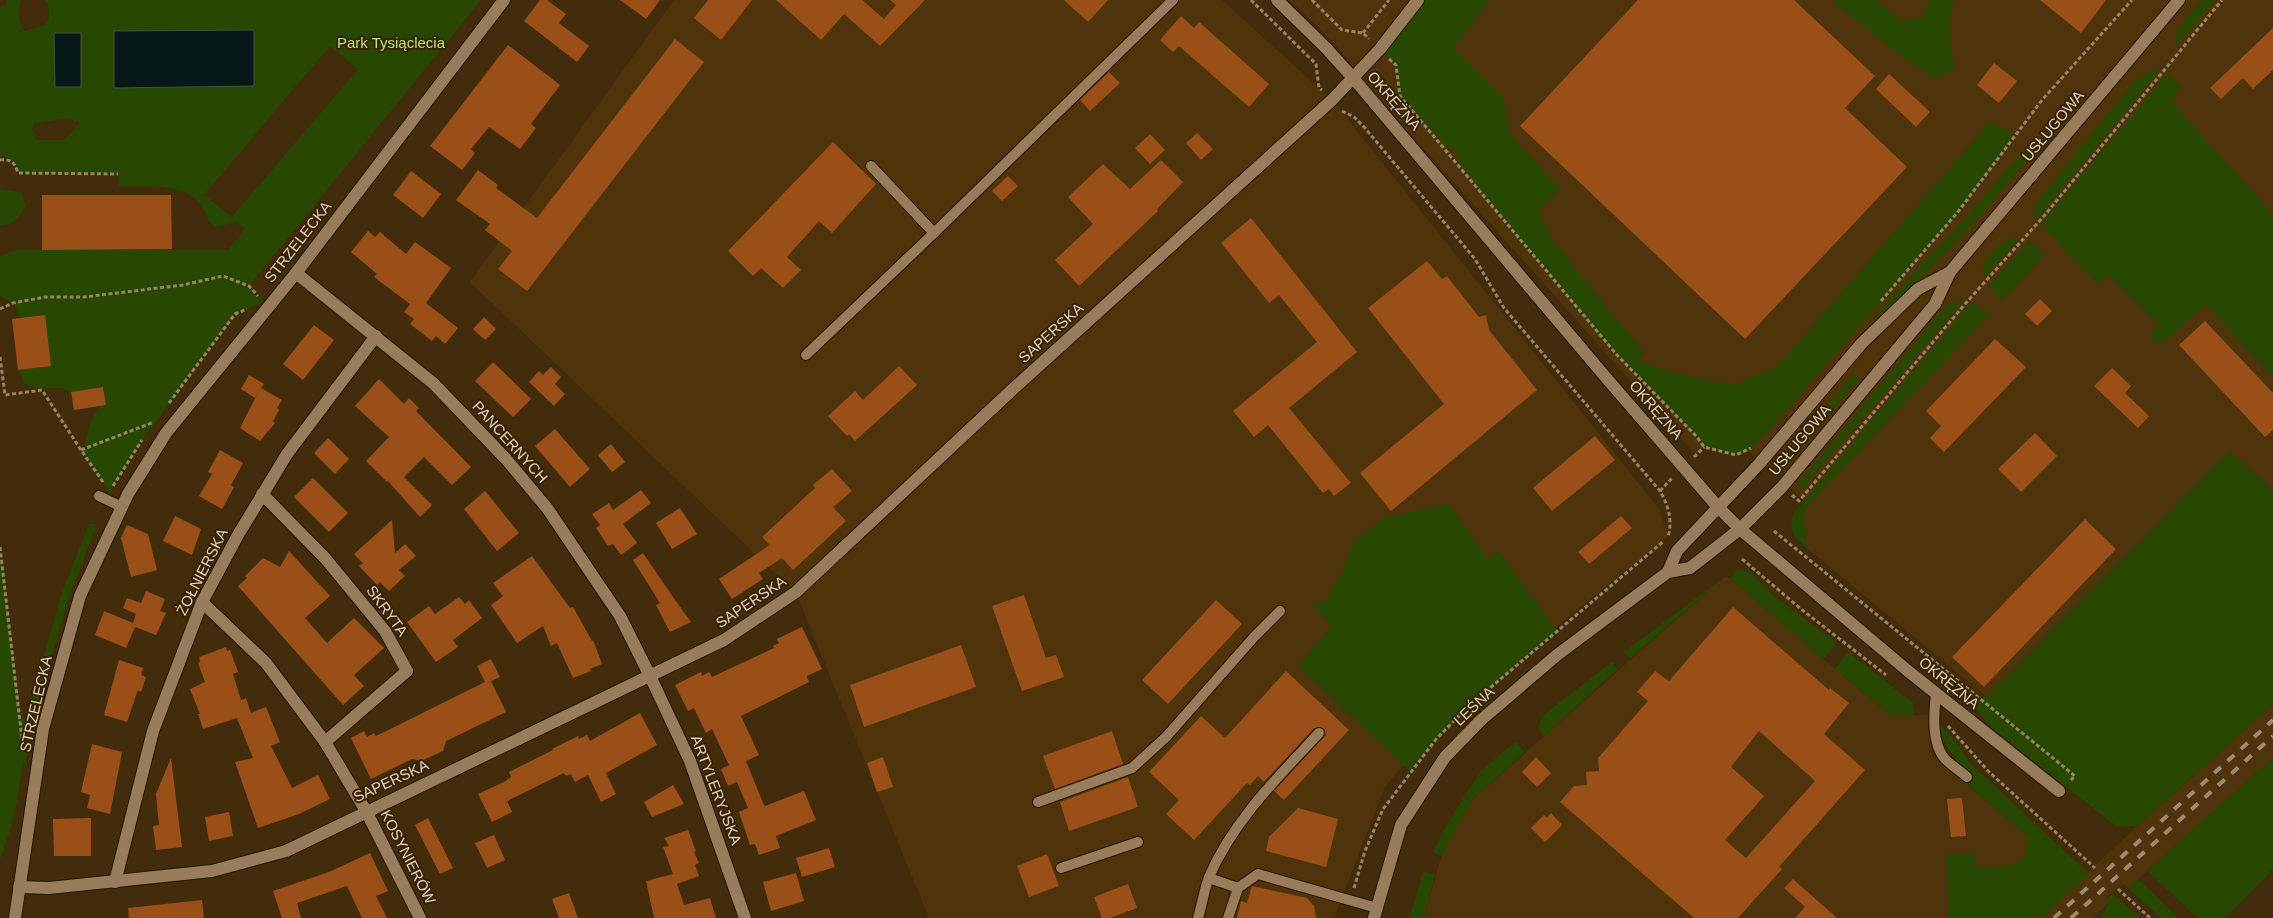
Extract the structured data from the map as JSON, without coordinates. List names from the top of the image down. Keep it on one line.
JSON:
{"streets":{"street":["OKRĘŻNA","USŁUGOWA","STRZELECKA","SAPERSKA","PANCERNYCH","ŻOŁNIERSKA","SKRYTA","LEŚNA","ARTYLERYJSKA","KOSYNIERÓW"]},"crossings":[["OKRĘŻNA","USŁUGOWA"],["OKRĘŻNA","SAPERSKA"],["OKRĘŻNA","LEŚNA"],["USŁUGOWA","LEŚNA"],["STRZELECKA","SAPERSKA"],["STRZELECKA","PANCERNYCH"],["SAPERSKA","PANCERNYCH"],["SAPERSKA","ŻOŁNIERSKA"],["SAPERSKA","ARTYLERYJSKA"],["SAPERSKA","KOSYNIERÓW"],["PANCERNYCH","ŻOŁNIERSKA"],["PANCERNYCH","ARTYLERYJSKA"],["ŻOŁNIERSKA","SKRYTA"]],"parks":["Park Tysiąclecia"]}
